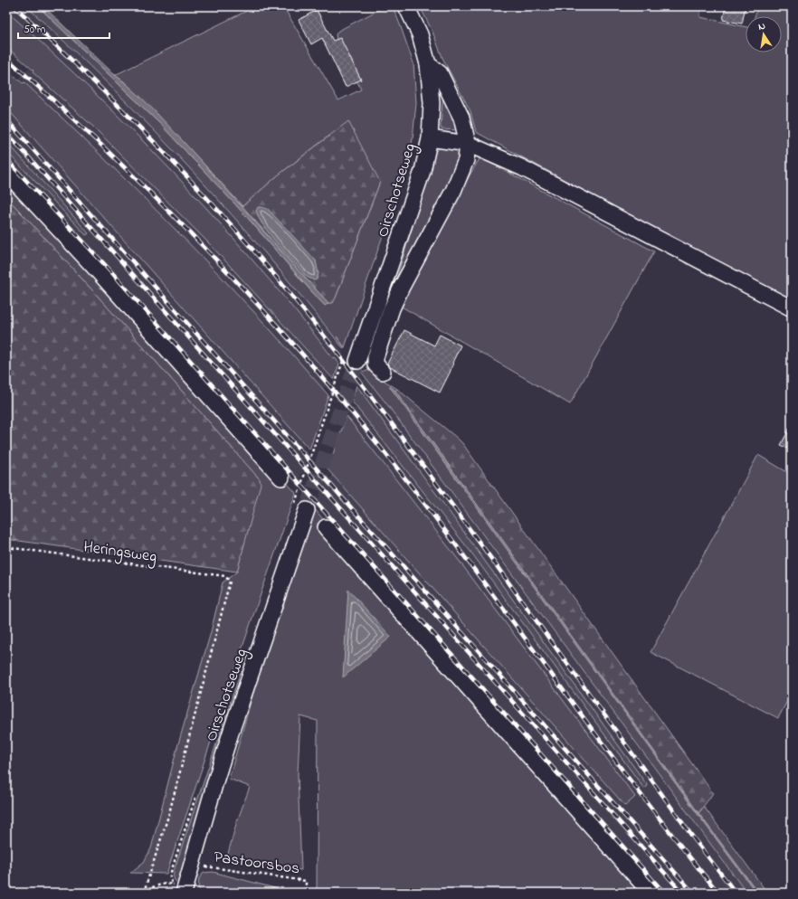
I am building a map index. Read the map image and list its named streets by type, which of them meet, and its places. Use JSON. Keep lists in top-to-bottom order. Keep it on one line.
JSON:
{"streets":{"street":["Oirschotseweg"],"path":["Heringsweg","Pastoorsbos"]},"crossings":[["Oirschotseweg","Pastoorsbos"]],"scale_bar":"50 m","north":"top"}
